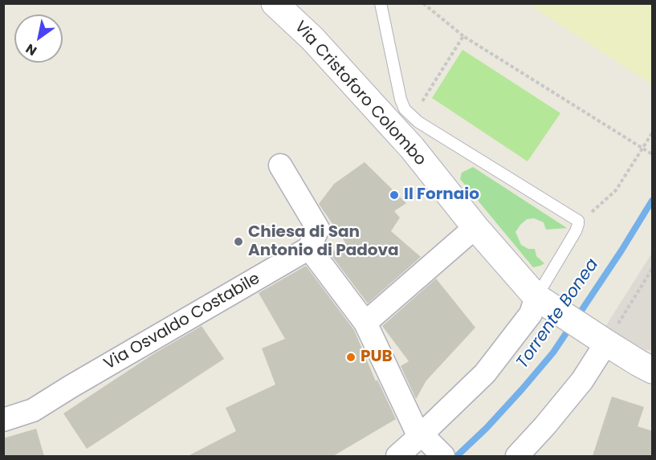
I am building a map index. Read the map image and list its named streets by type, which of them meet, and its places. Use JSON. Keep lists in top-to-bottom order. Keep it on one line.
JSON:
{"streets":{"street":["Via Cristoforo Colombo","Via Osvaldo Costabile"]},"water":["Torrente Bonea"],"places":["Il Fornaio","Chiesa di San Antonio di Padova","PUB"],"north":"bottom left"}
